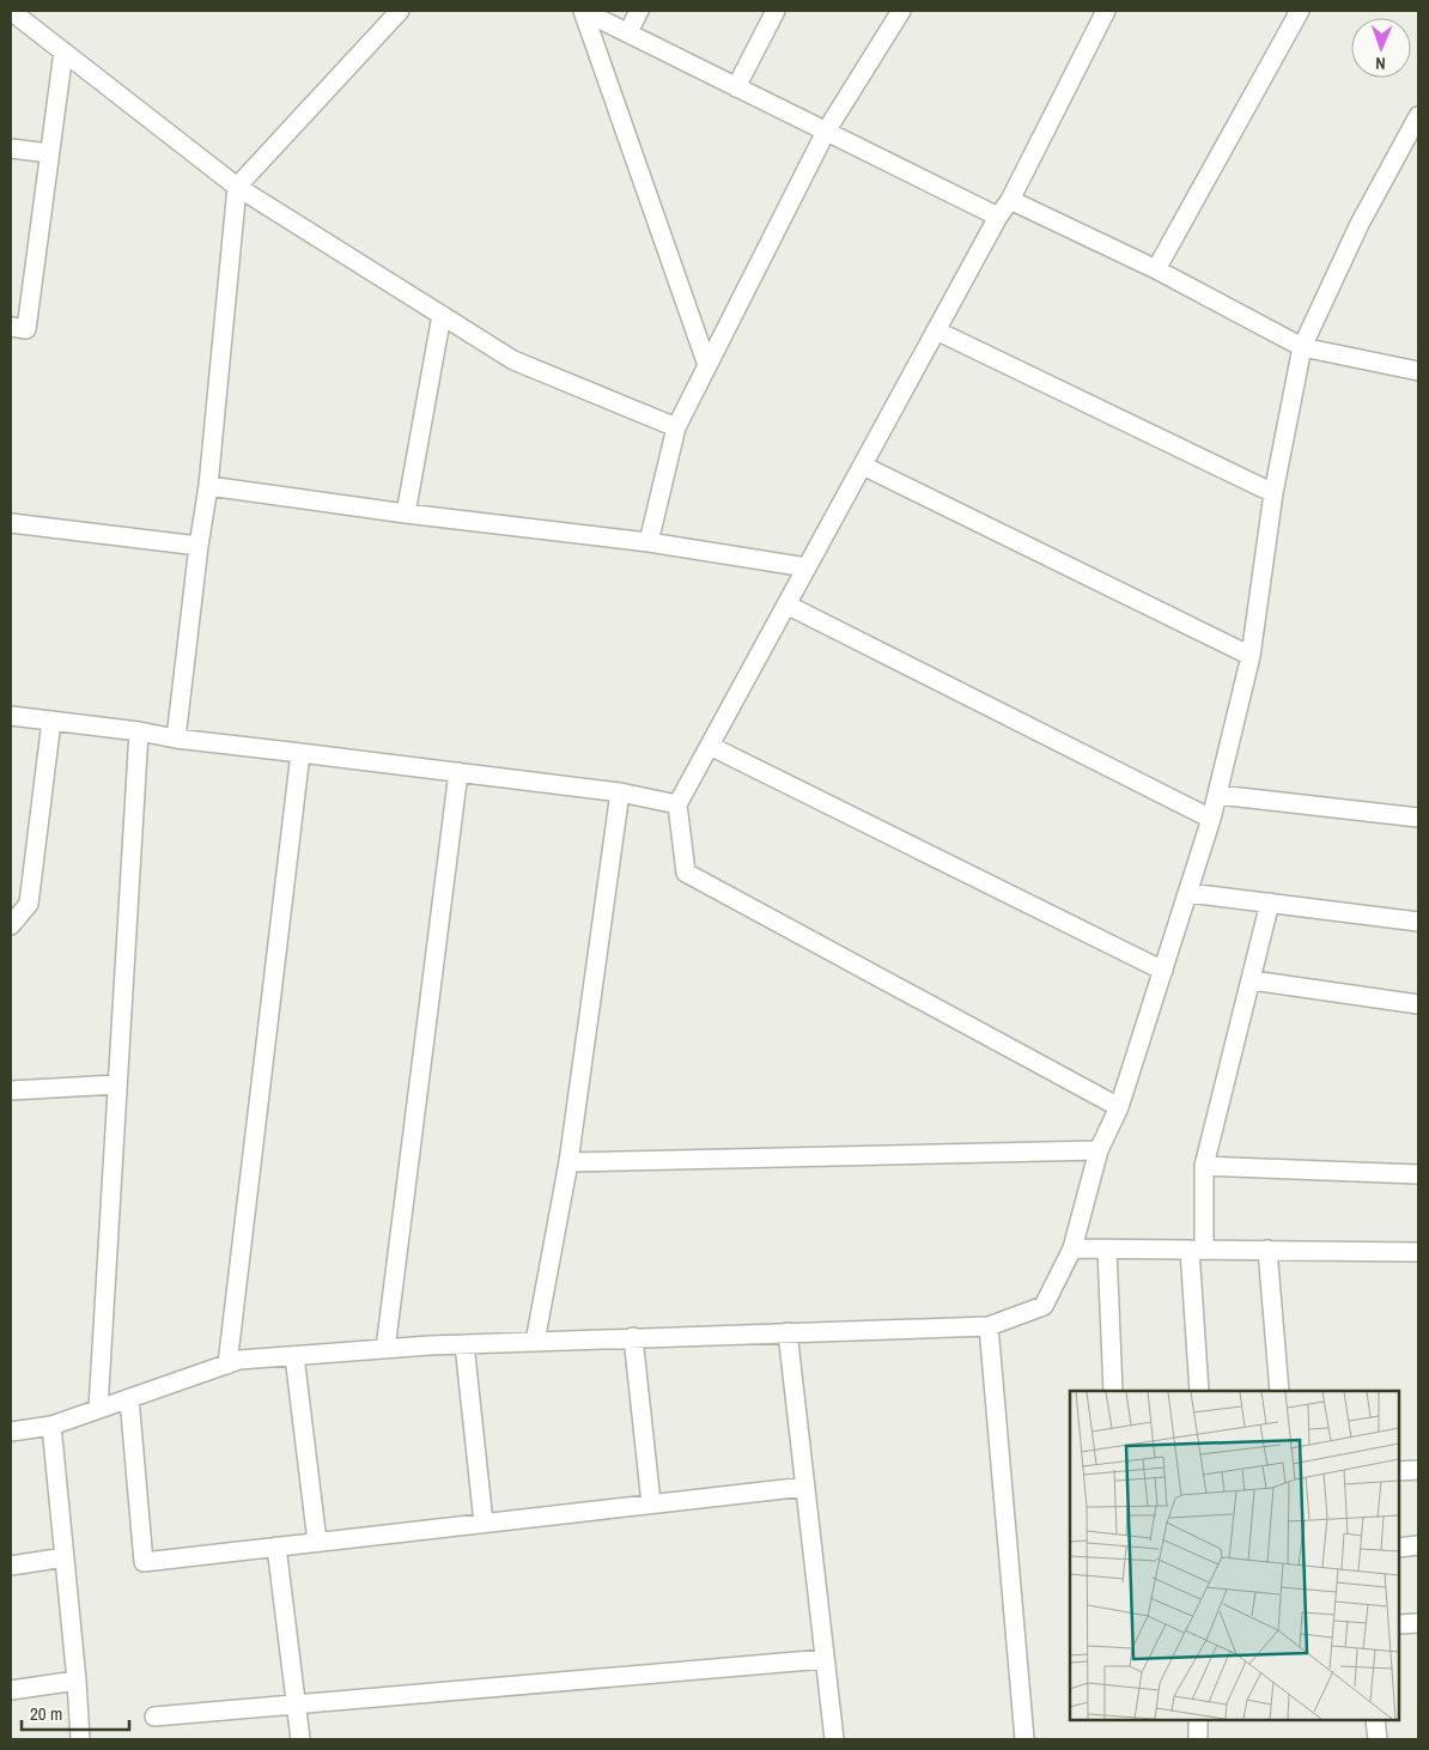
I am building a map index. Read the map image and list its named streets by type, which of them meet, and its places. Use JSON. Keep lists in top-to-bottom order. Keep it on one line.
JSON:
{"scale_bar":"20 m","north":"bottom"}
